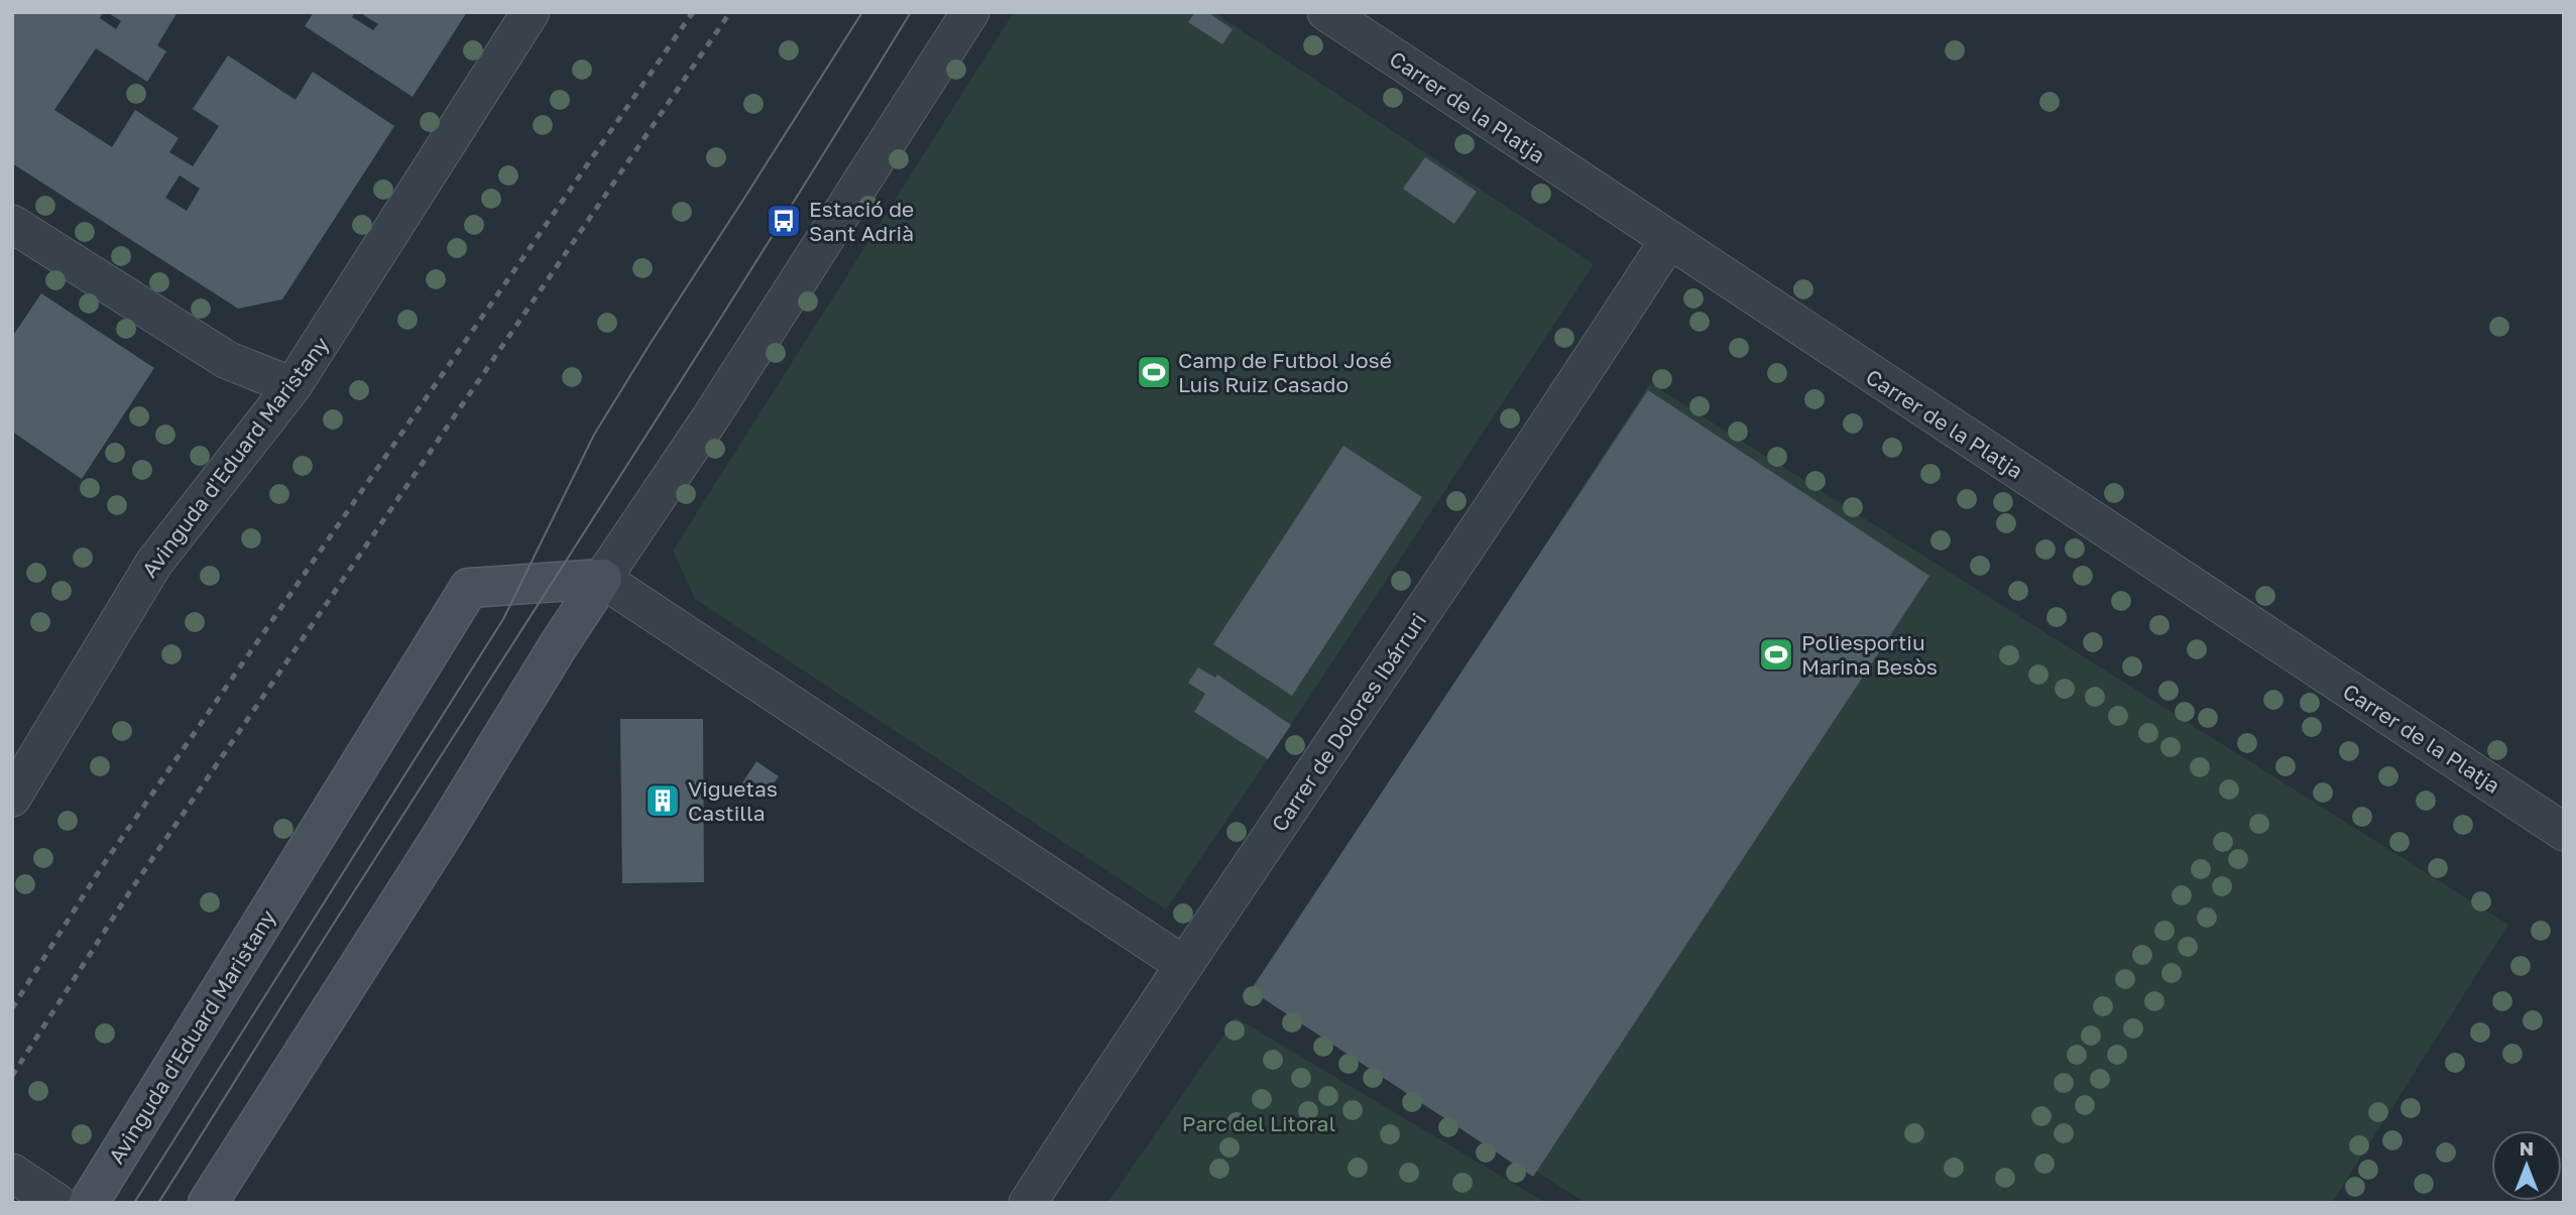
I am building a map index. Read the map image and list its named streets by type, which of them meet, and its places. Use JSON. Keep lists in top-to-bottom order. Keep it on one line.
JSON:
{"streets":{"main road":["Avinguda d'Eduard Maristany"],"street":["Carrer de la Platja","Carrer de Dolores Ibárruri"]},"crossings":[["Carrer de la Platja","Carrer de Dolores Ibárruri"]],"parks":["Parc del Litoral"],"places":{"bus stop":["Estació de Sant Adrià"],"sports":["Camp de Futbol José Luis Ruiz Casado","Poliesportiu Marina Besòs"],"building":["Viguetas Castilla"]},"north":"top"}
